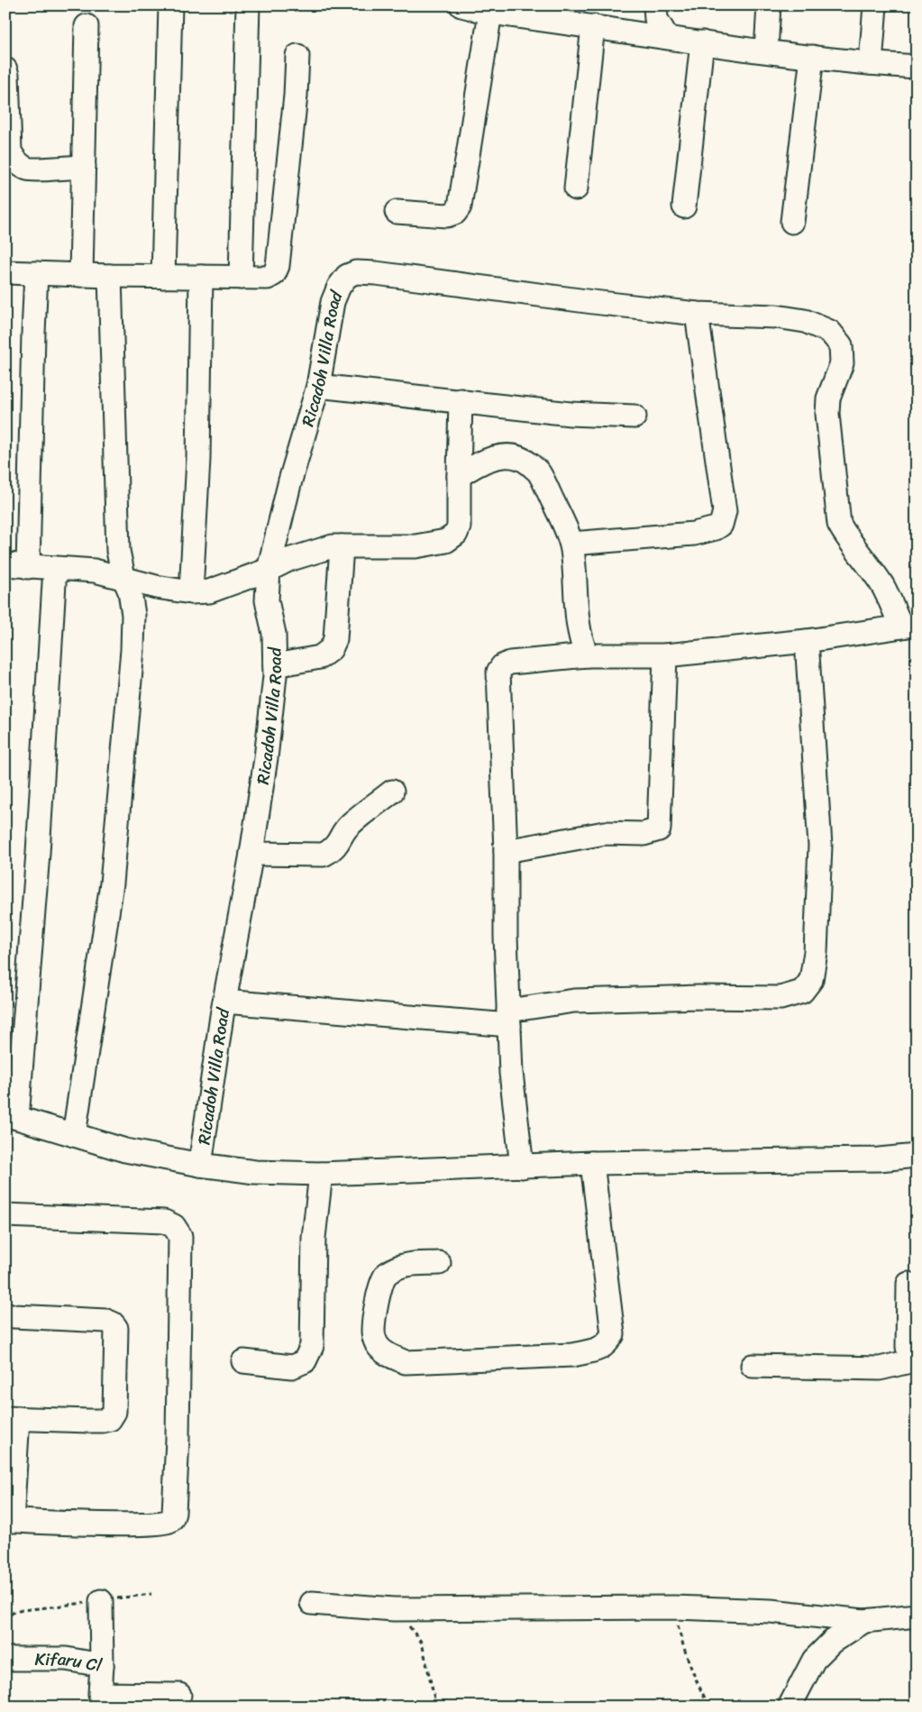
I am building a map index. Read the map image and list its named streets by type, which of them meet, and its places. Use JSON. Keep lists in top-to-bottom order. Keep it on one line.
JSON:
{"streets":{"street":["Ricadoh Villa Road","Kifaru Cl"]}}
